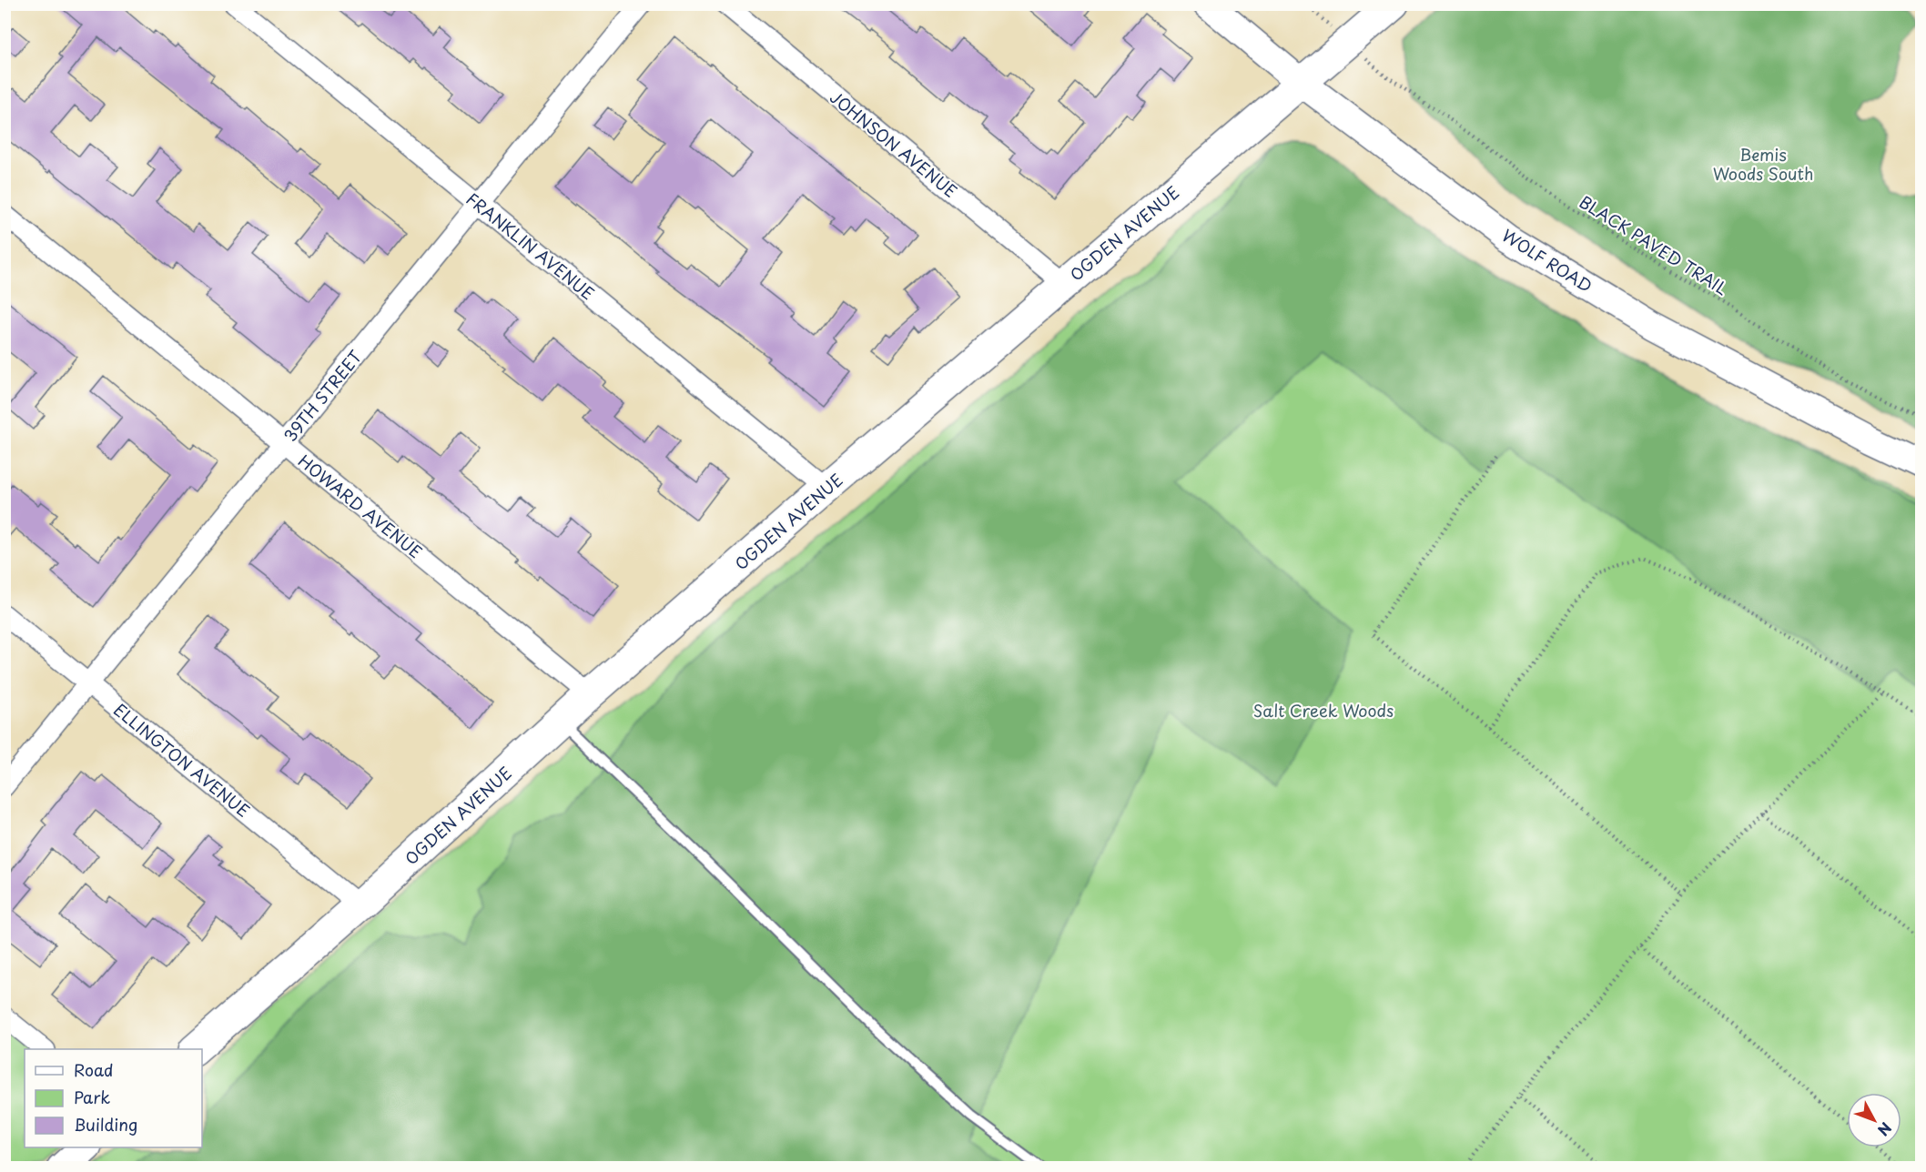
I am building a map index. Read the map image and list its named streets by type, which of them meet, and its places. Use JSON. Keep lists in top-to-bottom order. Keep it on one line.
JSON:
{"streets":{"main road":["OGDEN AVENUE","WOLF ROAD"],"street":["JOHNSON AVENUE","FRANKLIN AVENUE","39TH STREET","HOWARD AVENUE","ELLINGTON AVENUE"],"path":["BLACK PAVED TRAIL"]},"crossings":[["JOHNSON AVENUE","OGDEN AVENUE"],["OGDEN AVENUE","FRANKLIN AVENUE"],["OGDEN AVENUE","WOLF ROAD"],["OGDEN AVENUE","HOWARD AVENUE"],["OGDEN AVENUE","ELLINGTON AVENUE"],["FRANKLIN AVENUE","39TH STREET"],["39TH STREET","HOWARD AVENUE"],["39TH STREET","ELLINGTON AVENUE"]],"parks":["Bemis Woods South","Salt Creek Woods"],"legend":["Road","Park","Building"],"north":"bottom right"}
